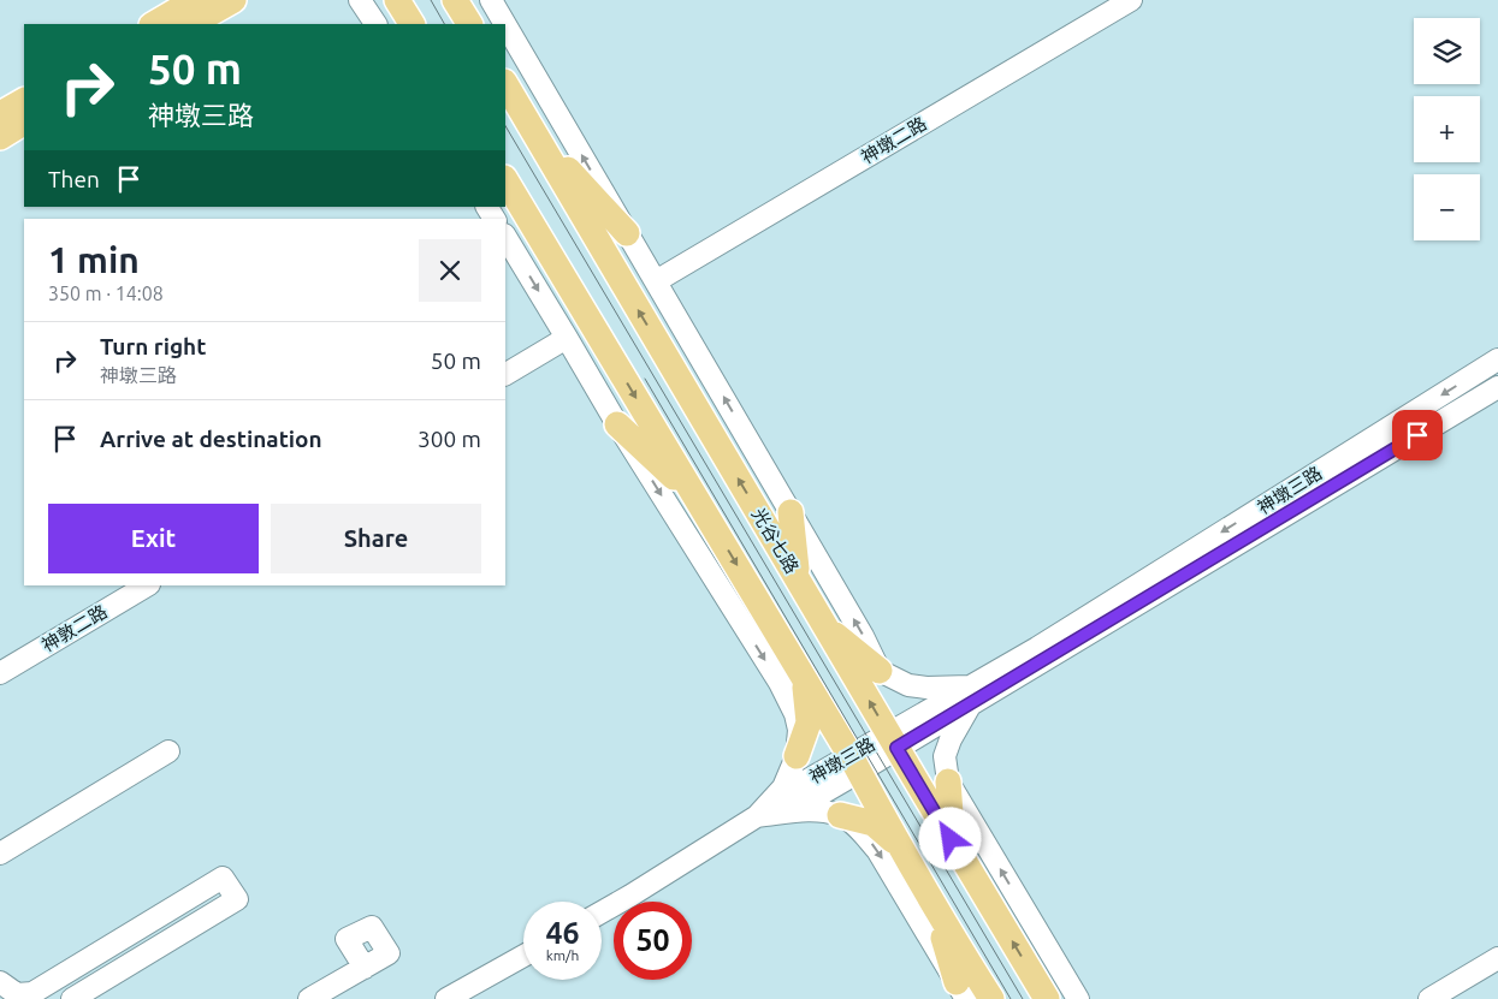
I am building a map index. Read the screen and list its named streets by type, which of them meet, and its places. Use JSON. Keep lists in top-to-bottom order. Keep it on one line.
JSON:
{"streets":{"main road":["光谷七路"],"street":["神墩二路","神墩三路","神敦二路"]},"crossings":[["神墩三路","光谷七路"]],"page":{"map_buttons":["+","−"],"turn":["50 m","神墩三路"],"then":"Then","heading":["1 min","350 m · 14:08"],"list":[{"name":"Turn right","note":"神墩三路","value":"50 m"},{"name":"Arrive at destination","value":"300 m"}],"buttons":["Exit","Share"],"speed":"46 km/h","limit":"50"}}
